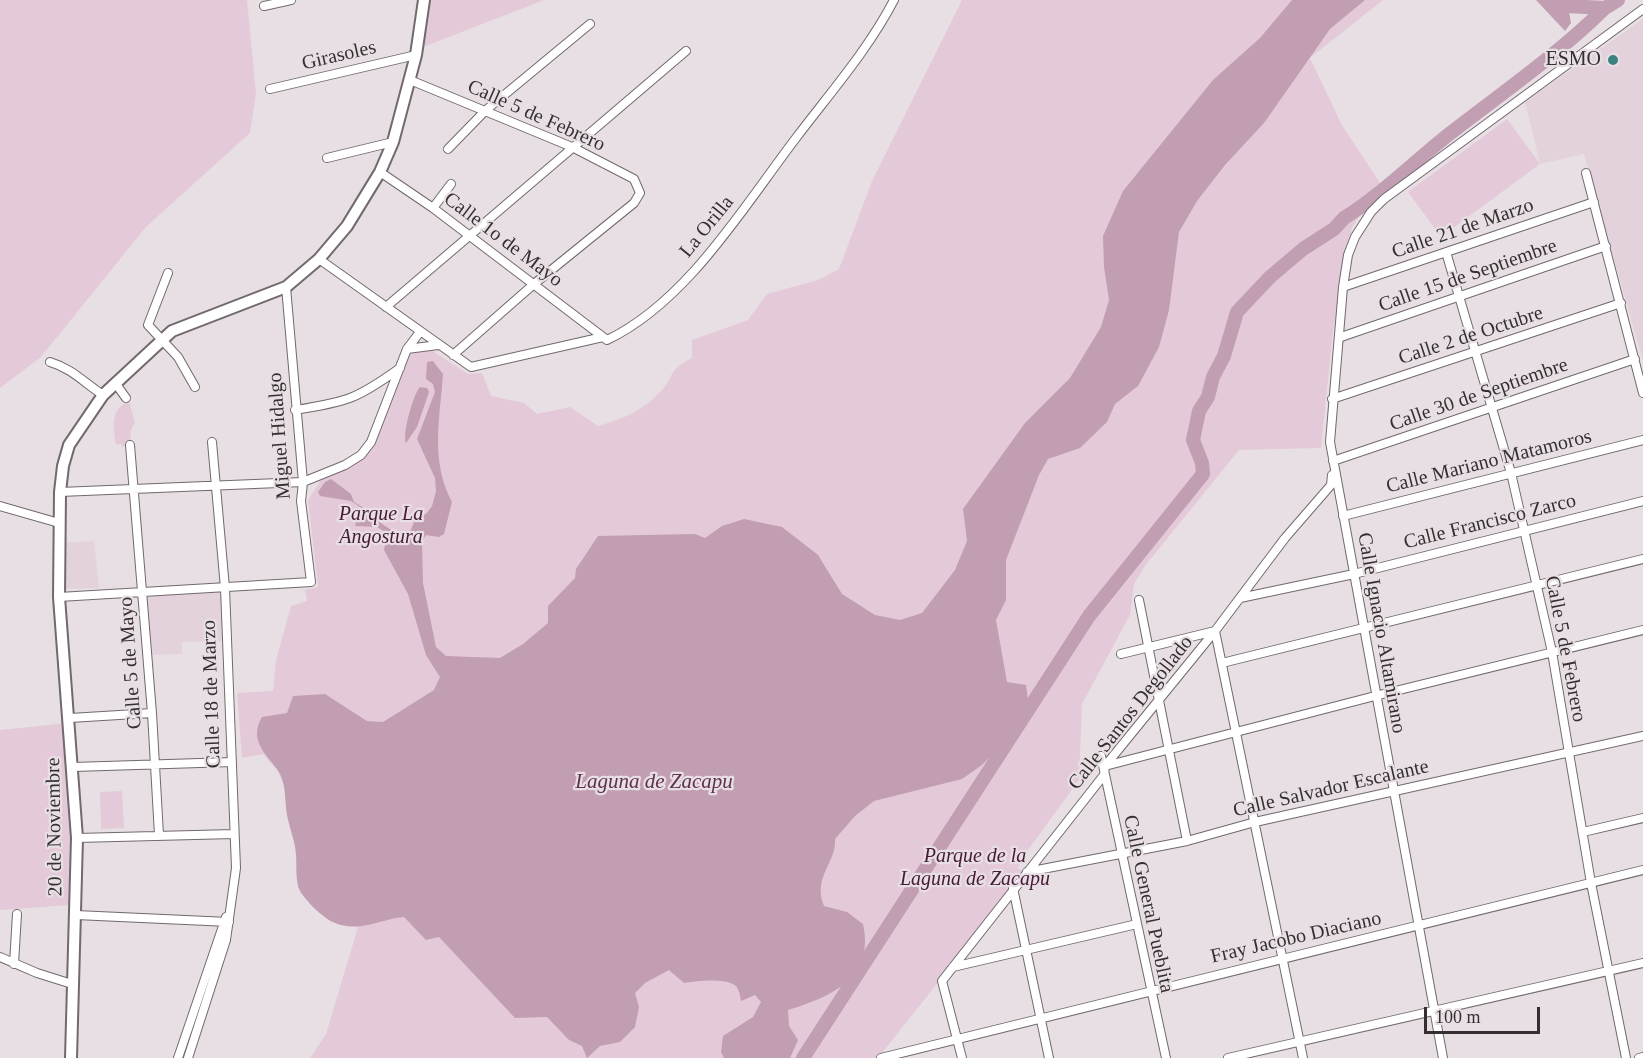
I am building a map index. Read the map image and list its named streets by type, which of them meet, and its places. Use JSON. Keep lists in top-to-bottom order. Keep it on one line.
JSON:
{"streets":{"main road":["20 de Noviembre"],"street":["Girasoles","Calle 5 de Febrero","La Orilla","Calle 21 de Marzo","Calle 1o de Mayo","Calle 15 de Septiembre","Calle 2 de Octubre","Calle 30 de Septiembre","Miguel Hidalgo","Calle Mariano Matamoros","Calle Francisco Zarco","Calle Ignacio Altamirano","Calle 5 de Mayo","Calle 18 de Marzo","Calle Santos Degollado","Calle Salvador Escalante","Calle General Pueblita","Fray Jacobo Diaciano"]},"crossings":[["Girasoles","20 de Noviembre"],["Calle 5 de Febrero","Calle 21 de Marzo"],["Calle 5 de Febrero","Calle 1o de Mayo"],["Calle 5 de Febrero","Calle 15 de Septiembre"],["Calle 5 de Febrero","Calle 2 de Octubre"],["Calle 5 de Febrero","Calle 30 de Septiembre"],["Calle 5 de Febrero","Calle Mariano Matamoros"],["Calle 5 de Febrero","Calle Francisco Zarco"],["Calle 5 de Febrero","Calle Salvador Escalante"],["Calle 5 de Febrero","20 de Noviembre"],["Calle 5 de Febrero","Fray Jacobo Diaciano"],["La Orilla","Calle 1o de Mayo"],["Calle 1o de Mayo","20 de Noviembre"],["Calle 30 de Septiembre","Calle Ignacio Altamirano"],["Miguel Hidalgo","Calle 18 de Marzo"],["Miguel Hidalgo","20 de Noviembre"],["Calle Mariano Matamoros","Calle Ignacio Altamirano"],["Calle Francisco Zarco","Calle Ignacio Altamirano"],["Calle Francisco Zarco","Calle Santos Degollado"],["Calle Ignacio Altamirano","Calle Salvador Escalante"],["Calle Ignacio Altamirano","Fray Jacobo Diaciano"],["Calle Santos Degollado","Calle Salvador Escalante"],["Calle Santos Degollado","Calle General Pueblita"],["Calle Santos Degollado","Fray Jacobo Diaciano"],["Calle Salvador Escalante","Calle General Pueblita"],["Calle General Pueblita","Fray Jacobo Diaciano"]],"water":["Laguna de Zacapu"],"parks":["Parque La Angostura","Parque de la Laguna de Zacapu"],"places":["ESMO"],"scale_bar":"100 m"}
